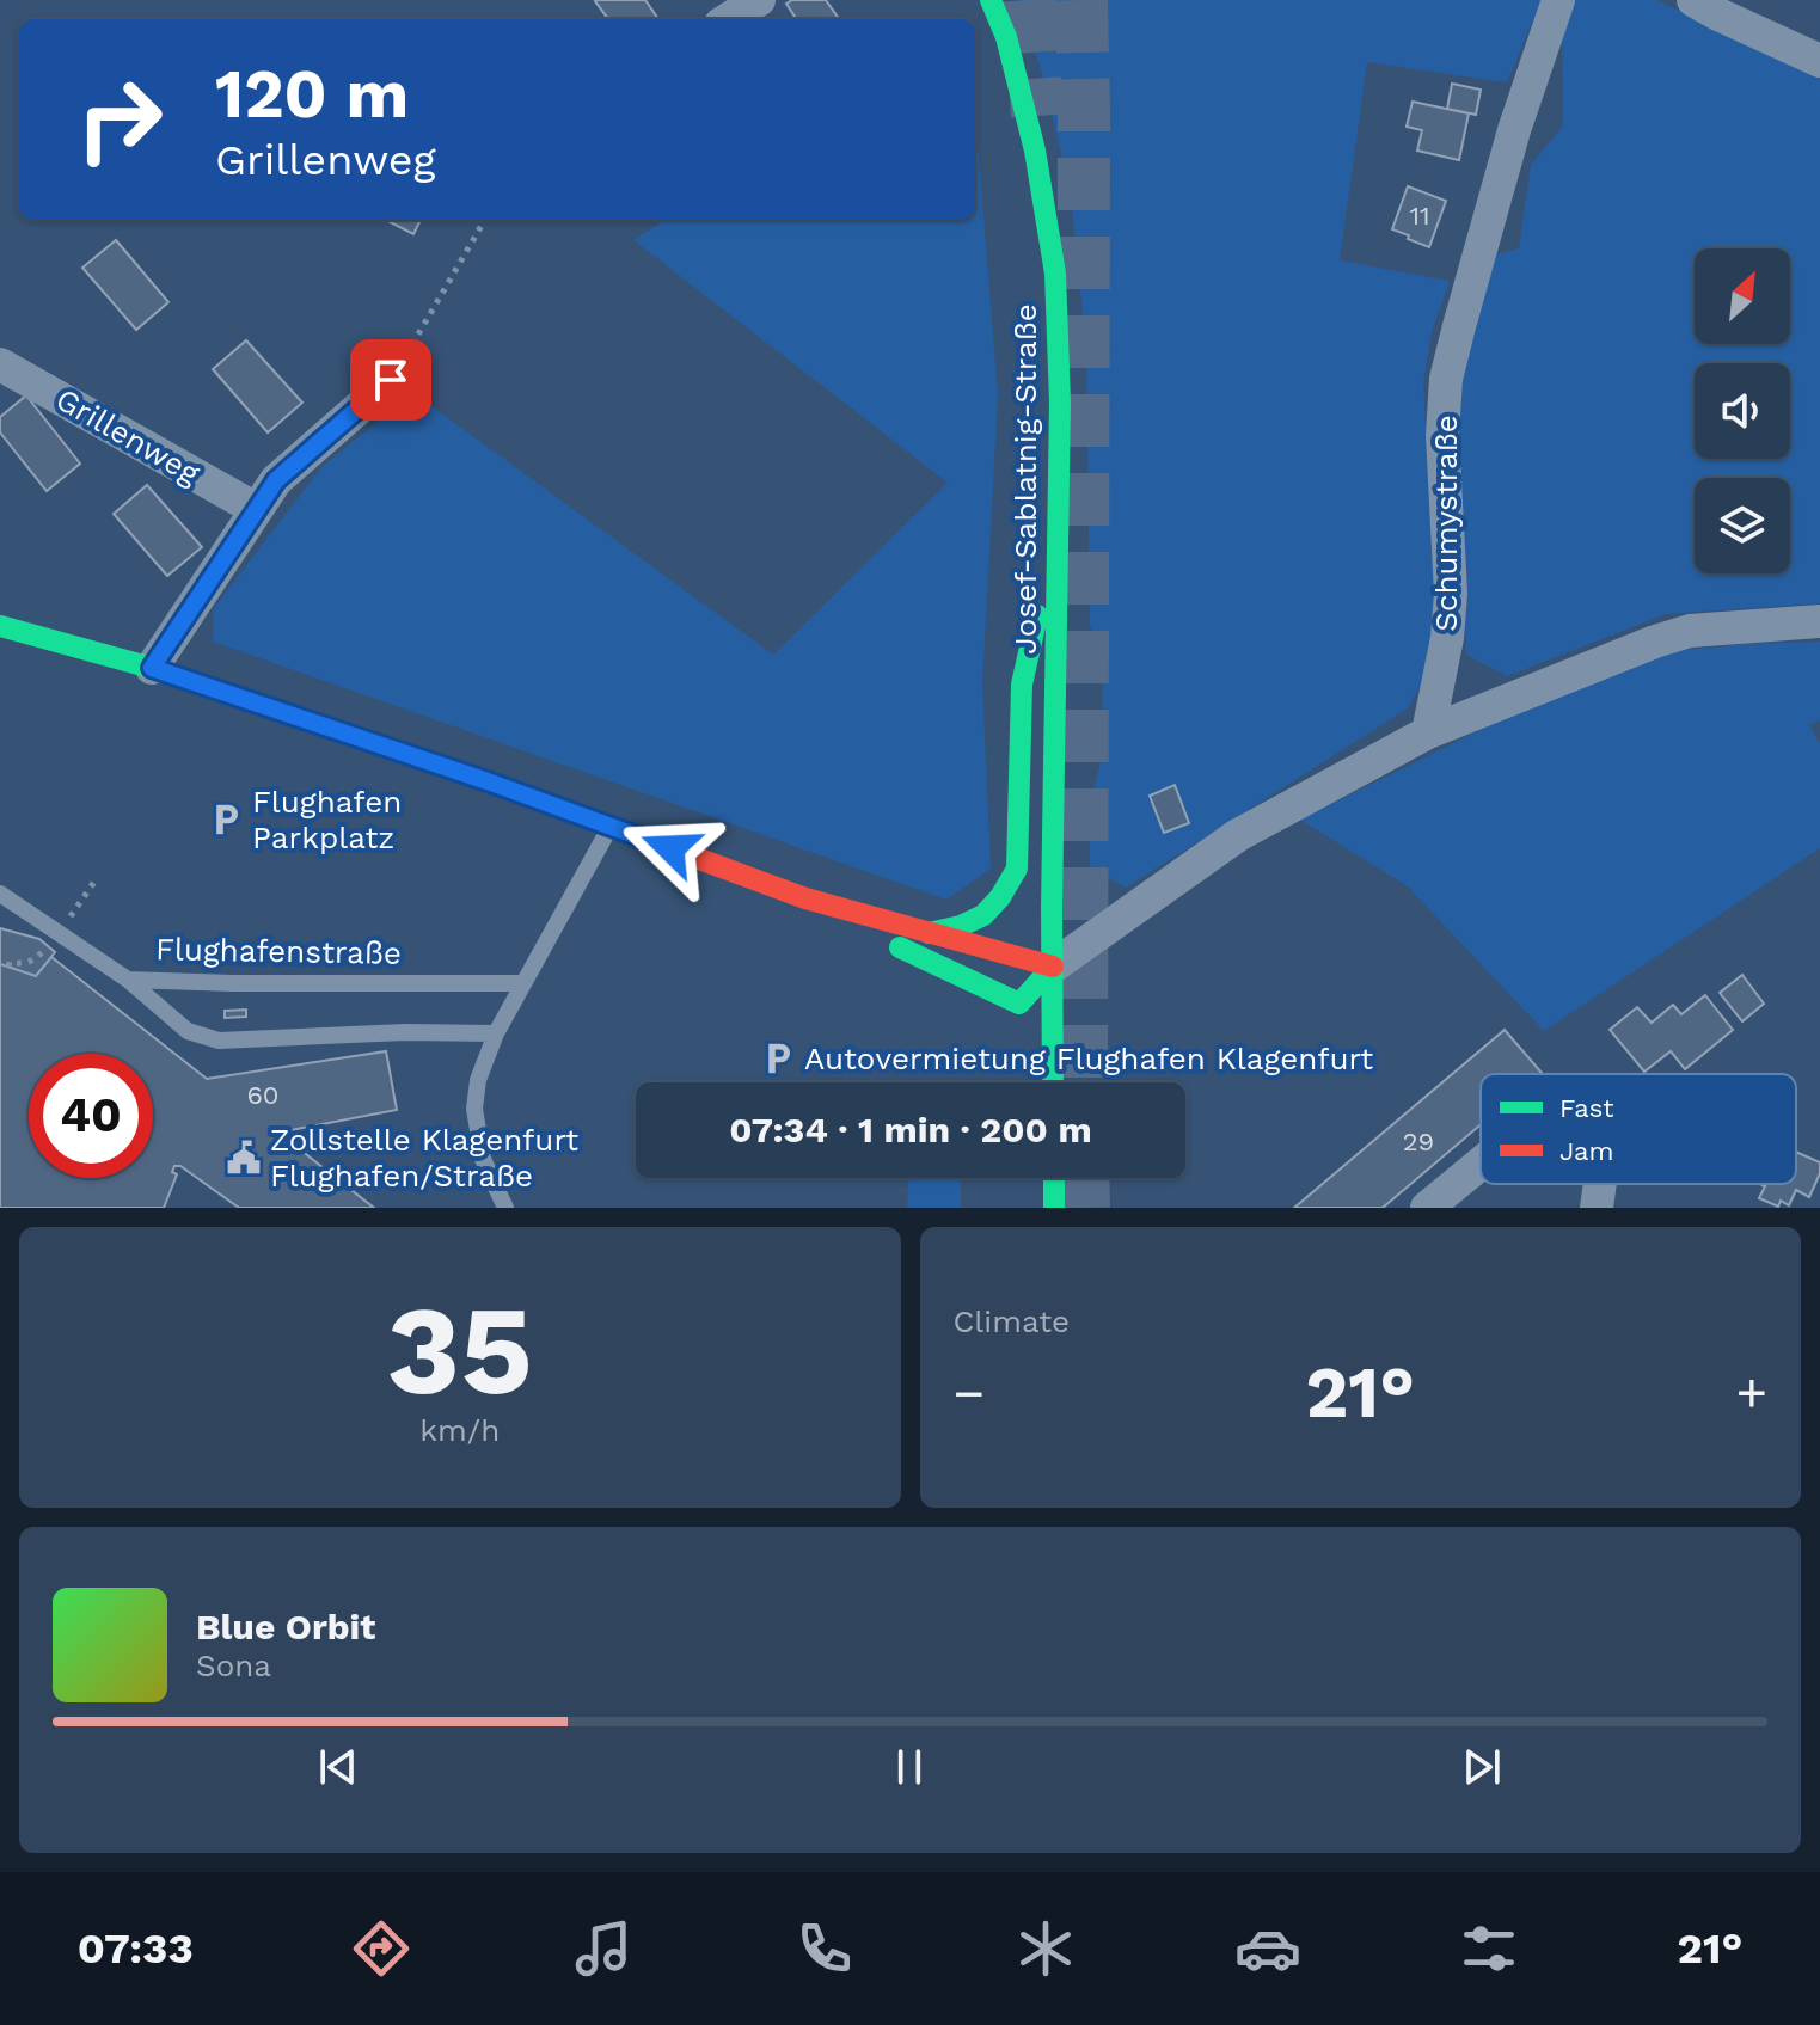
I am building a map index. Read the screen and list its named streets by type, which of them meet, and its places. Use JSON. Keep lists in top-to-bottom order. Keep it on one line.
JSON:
{"streets":{"street":["Grillenweg","Josef-Sablatnig-Straße","Schumystraße"],"lane":["Flughafenstraße"]},"places":{"parking":["Flughafen Parkplatz","Autovermietung Flughafen Klagenfurt"],"public building":["Zollstelle Klagenfurt Flughafen/Straße"]},"house_numbers":["11","60","29"],"legend":["Fast","Jam"],"north":"top right","page":{"turn":["120 m","Grillenweg"],"limit":"40","trip":"07:34 · 1 min · 200 m","tile":[["35","km/h"],"Climate"],"heat":["−","21°","+"],"song":["Blue Orbit","Sona"],"tabs":["07:33","21°"]}}
